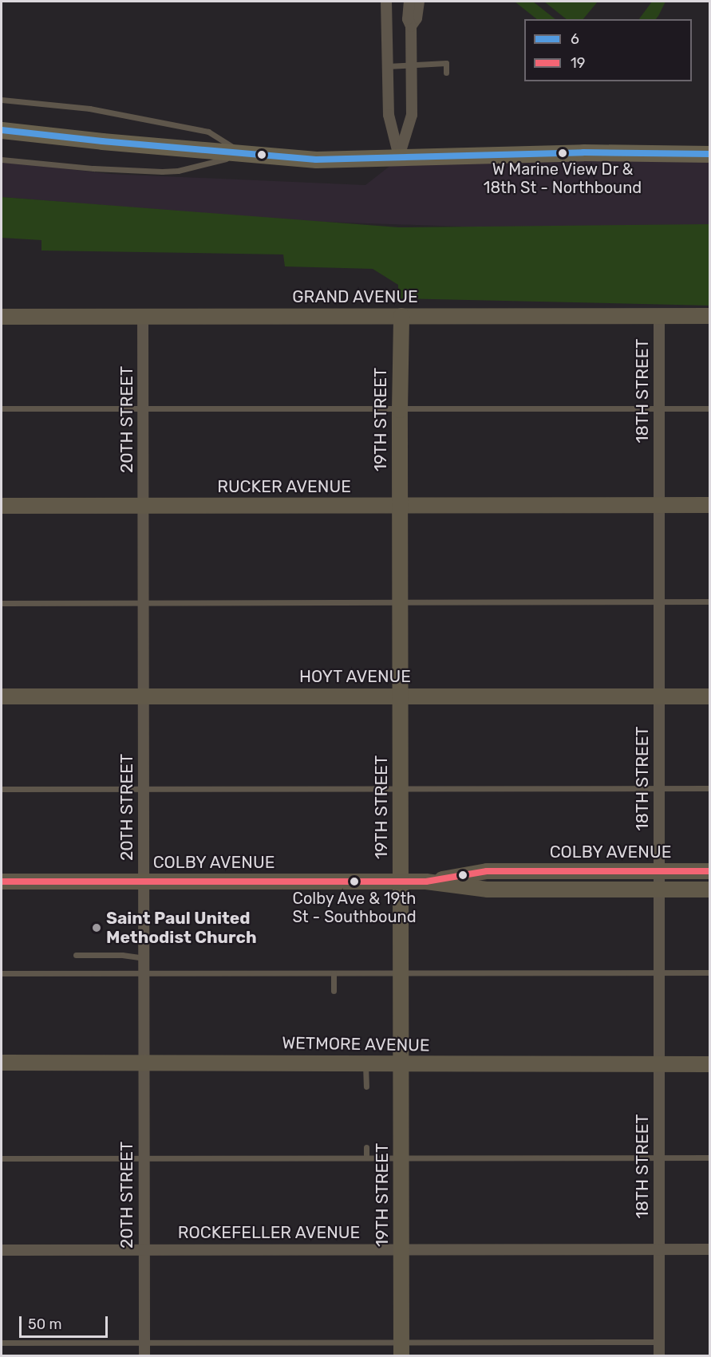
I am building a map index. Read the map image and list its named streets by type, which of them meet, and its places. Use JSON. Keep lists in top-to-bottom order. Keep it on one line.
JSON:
{"streets":{"street":["GRAND AVENUE","18TH STREET","20TH STREET","19TH STREET","RUCKER AVENUE","HOYT AVENUE","COLBY AVENUE","WETMORE AVENUE","ROCKEFELLER AVENUE"]},"crossings":[["GRAND AVENUE","18TH STREET"],["GRAND AVENUE","20TH STREET"],["GRAND AVENUE","19TH STREET"],["18TH STREET","RUCKER AVENUE"],["18TH STREET","HOYT AVENUE"],["18TH STREET","COLBY AVENUE"],["18TH STREET","WETMORE AVENUE"],["18TH STREET","ROCKEFELLER AVENUE"],["20TH STREET","RUCKER AVENUE"],["20TH STREET","HOYT AVENUE"],["20TH STREET","COLBY AVENUE"],["20TH STREET","WETMORE AVENUE"],["20TH STREET","ROCKEFELLER AVENUE"],["19TH STREET","RUCKER AVENUE"],["19TH STREET","HOYT AVENUE"],["19TH STREET","COLBY AVENUE"],["19TH STREET","WETMORE AVENUE"],["19TH STREET","ROCKEFELLER AVENUE"]],"places":["W Marine View Dr & 18th St - Northbound","Colby Ave & 19th St - Southbound","Saint Paul United Methodist Church"],"lines":["transit line 6","transit line 19"],"legend":["6","19"],"scale_bar":"50 m"}
